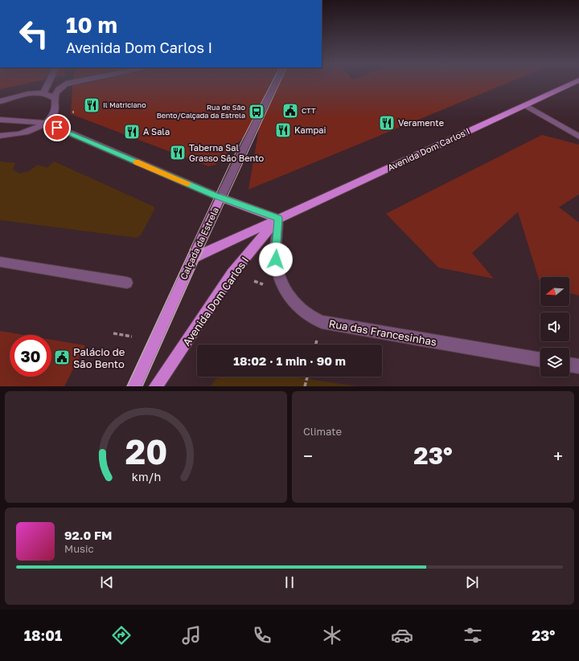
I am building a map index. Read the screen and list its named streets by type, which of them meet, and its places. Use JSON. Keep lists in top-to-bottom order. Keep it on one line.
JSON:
{"streets":{"main road":["Avenida Dom Carlos I","Calçada da Estrela"],"street":["Rua das Francesinhas"]},"crossings":[["Avenida Dom Carlos I","Calçada da Estrela"],["Avenida Dom Carlos I","Rua das Francesinhas"]],"places":{"restaurant":["Il Matriciano","Veramente","Kampai","A Sala","Taberna Sal Grasso São Bento"],"public building":["CTT","Palácio de São Bento"],"bus stop":["Rua de São Bento/Calçada da Estrela"]},"north":"left","page":{"turn":["10 m","Avenida Dom Carlos I"],"limit":"30","trip":"18:02 · 1 min · 90 m","tile":"Climate","heat":["−","23°","+"],"song":["92.0 FM","Music"],"tabs":["18:01","23°"],"gauge":["20","km/h"]}}
